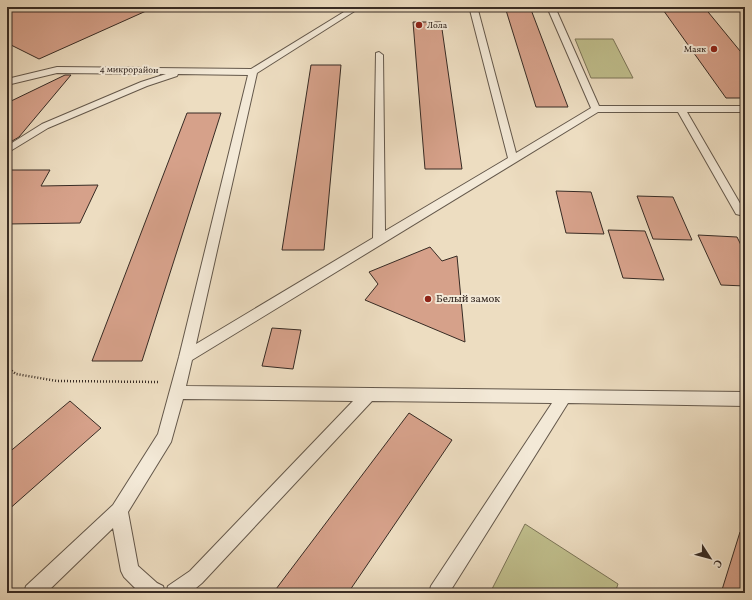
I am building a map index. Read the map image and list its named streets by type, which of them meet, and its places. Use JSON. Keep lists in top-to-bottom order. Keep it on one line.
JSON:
{"streets":{"lane":["4 микрорайон"]},"places":["Лола","Маяк","Белый замок"],"north":"bottom right"}
